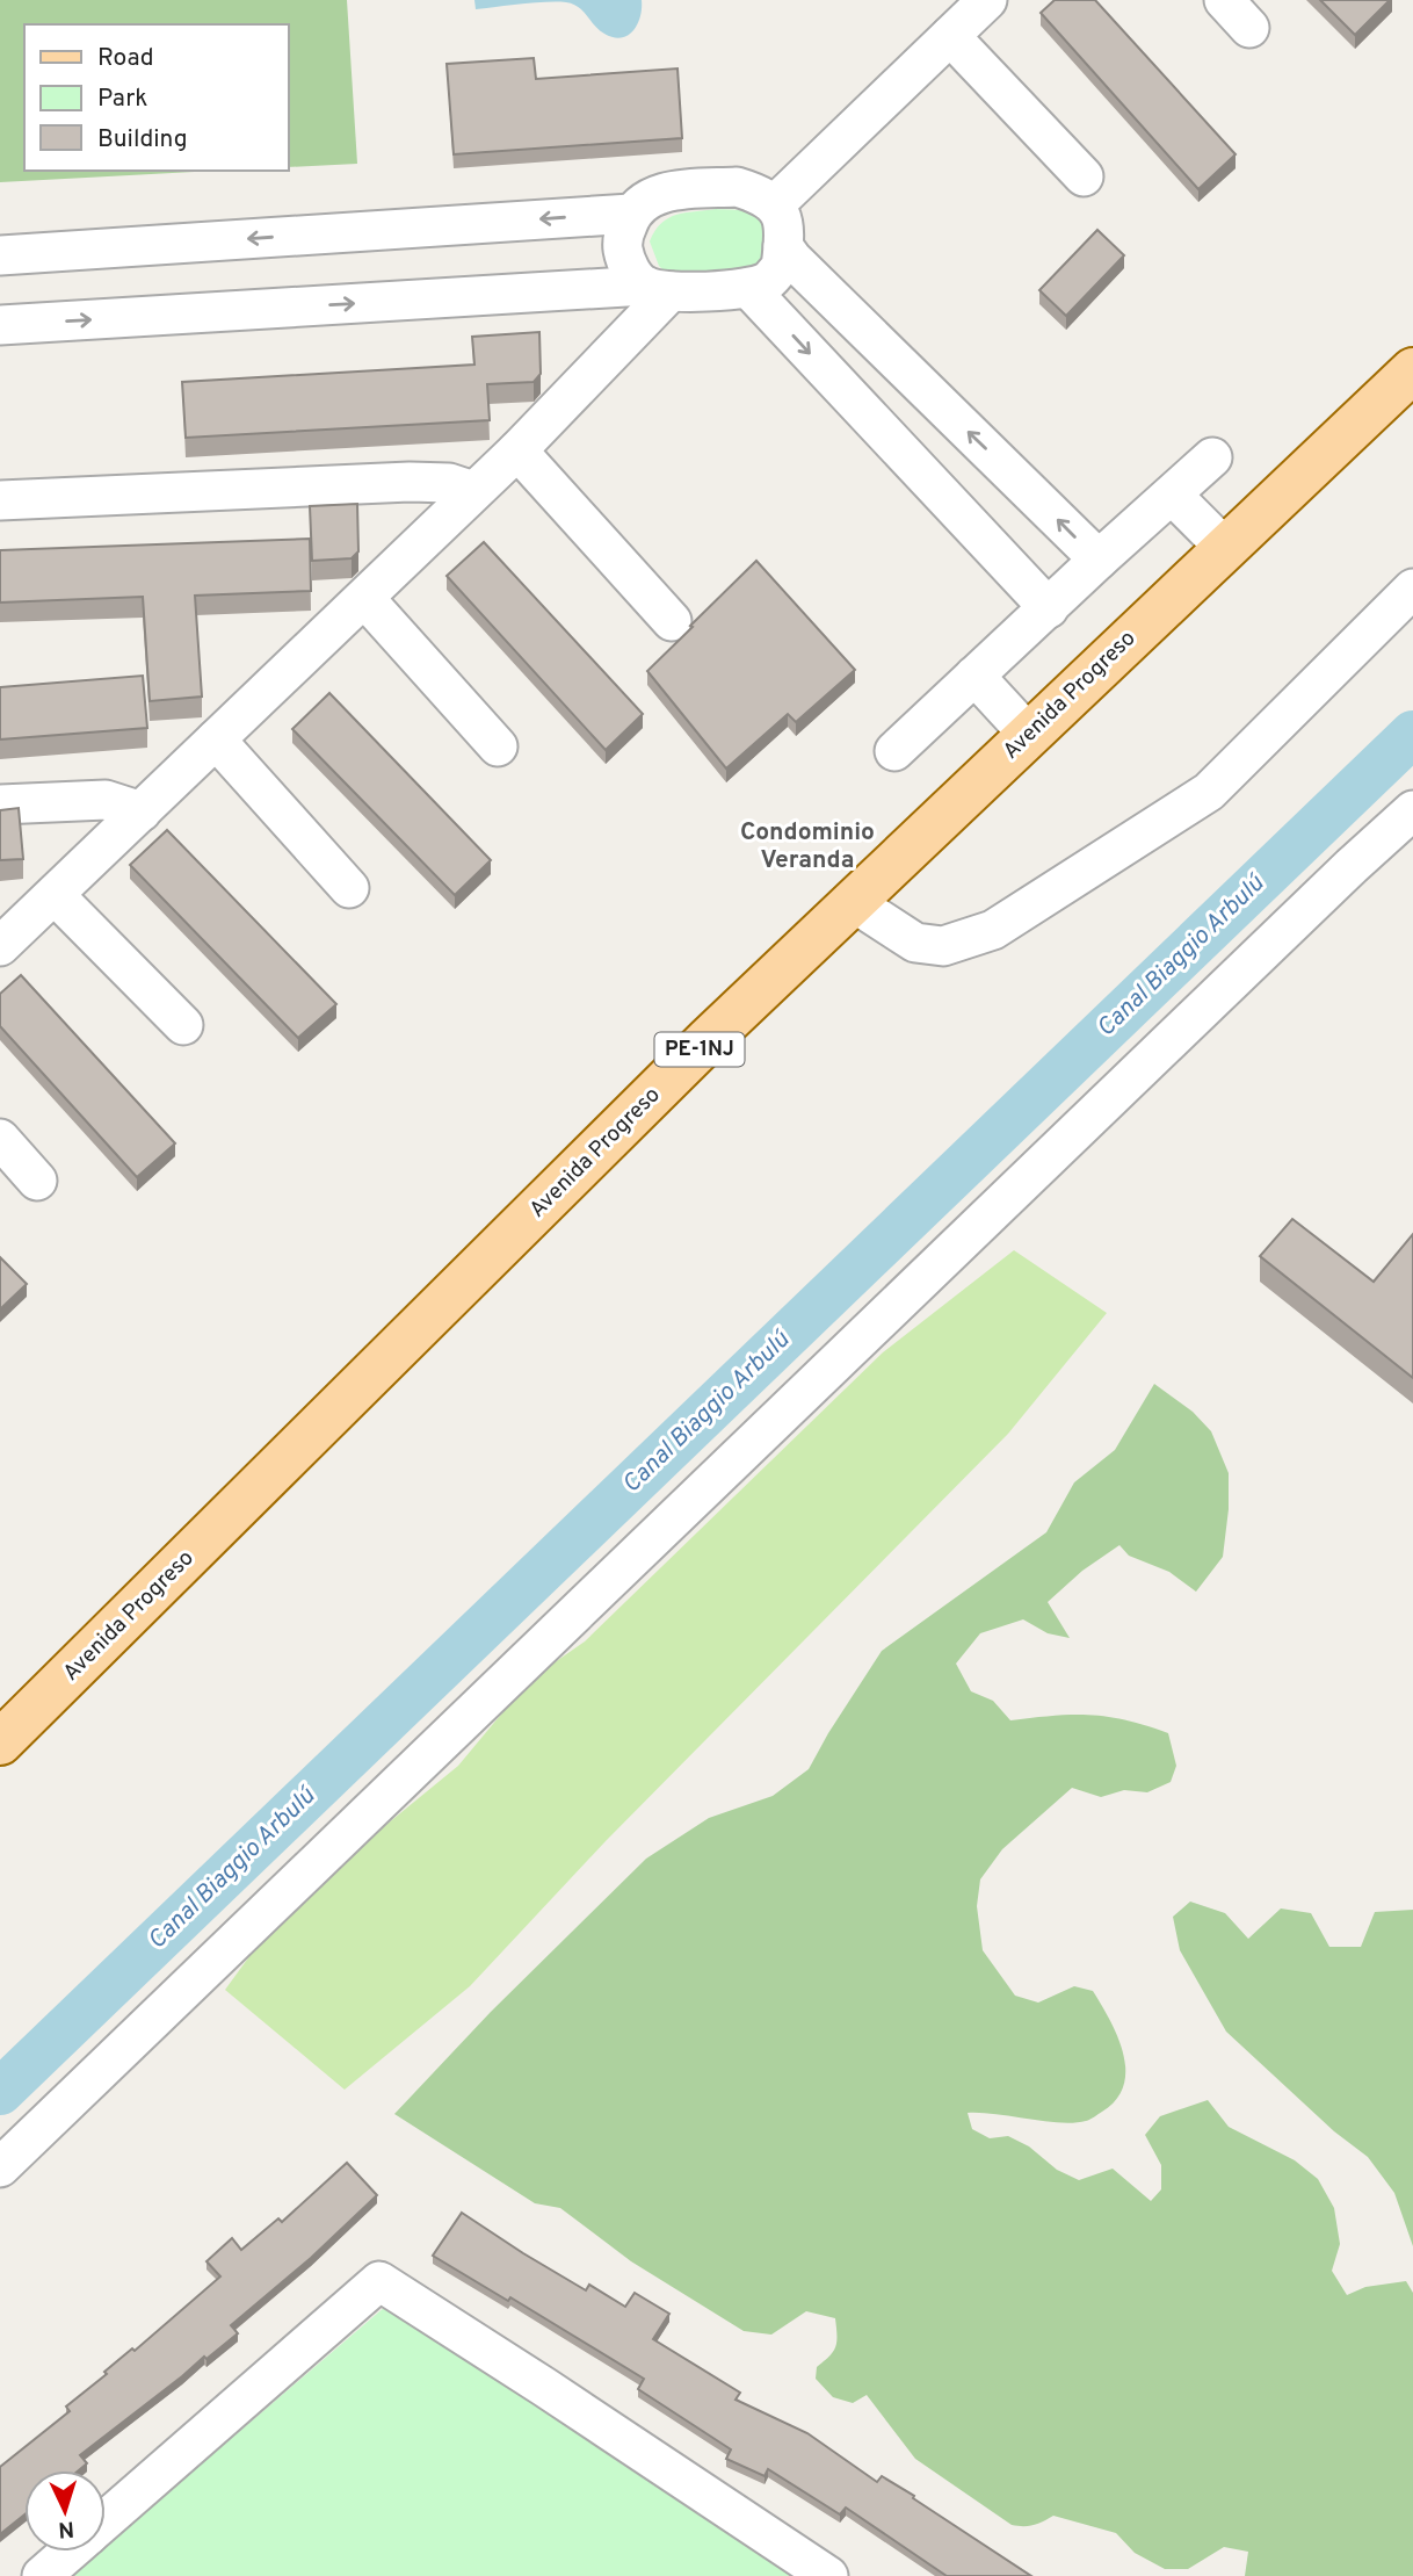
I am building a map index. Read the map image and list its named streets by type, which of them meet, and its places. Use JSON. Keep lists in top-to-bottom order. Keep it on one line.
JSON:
{"streets":{"main road":["Avenida Progreso","PE-1NJ"]},"districts":["Condominio Veranda"],"water":["Canal Biaggio Arbulú"],"legend":["Road","Park","Building"],"north":"bottom"}
